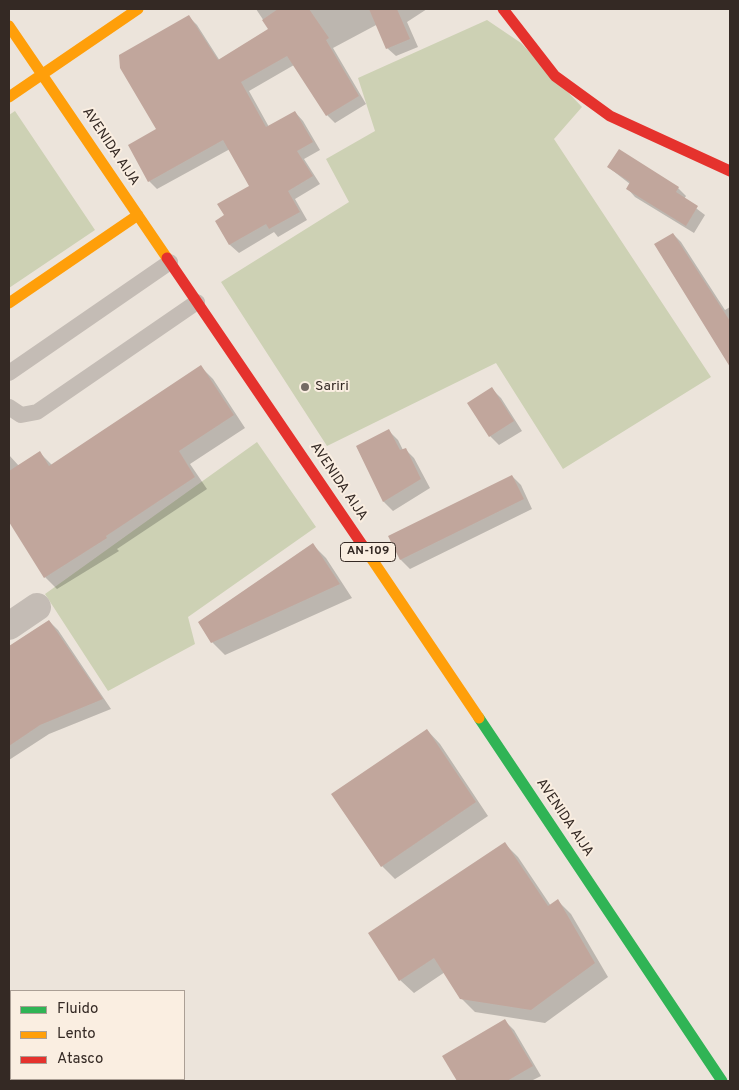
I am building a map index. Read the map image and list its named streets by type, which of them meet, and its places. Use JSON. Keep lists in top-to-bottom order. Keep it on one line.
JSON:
{"streets":{"main road":["AVENIDA AIJA","AN-109"]},"places":["Sariri"],"legend":["Fluido","Lento","Atasco"]}
